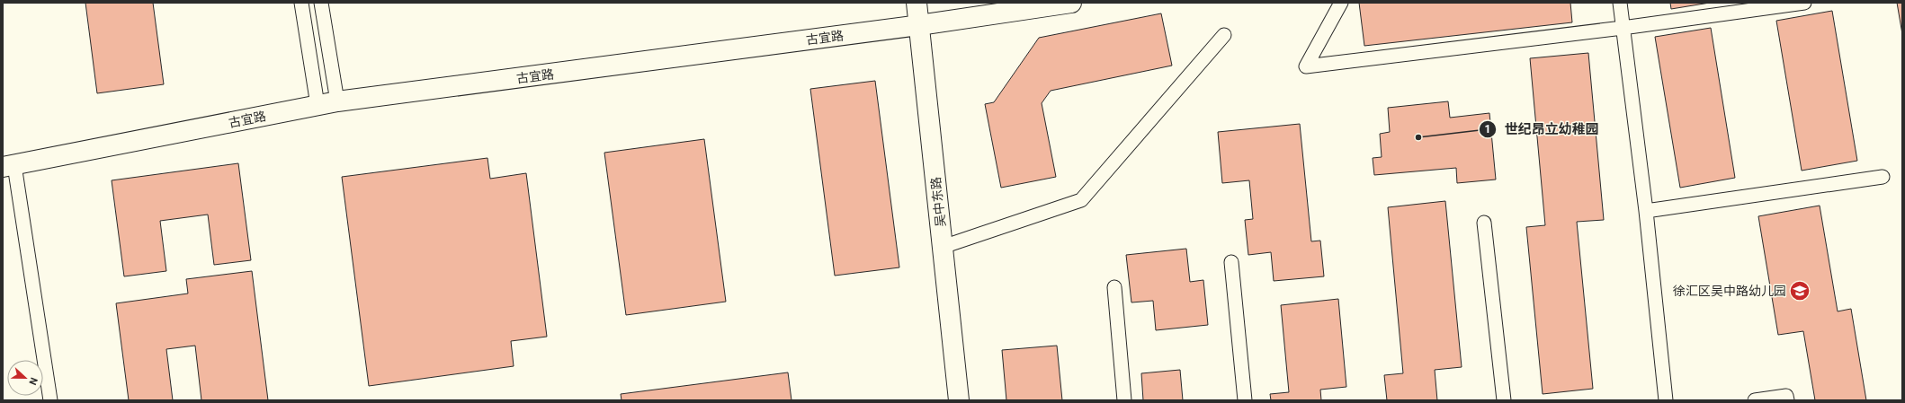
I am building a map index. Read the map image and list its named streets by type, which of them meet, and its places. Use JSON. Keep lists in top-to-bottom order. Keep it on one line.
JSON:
{"streets":{"street":["古宜路","吴中东路"]},"crossings":[["古宜路","吴中东路"]],"places":{"other":["世纪昂立幼稚园"],"school or university":["徐汇区吴中路幼儿园"]},"north":"right"}
